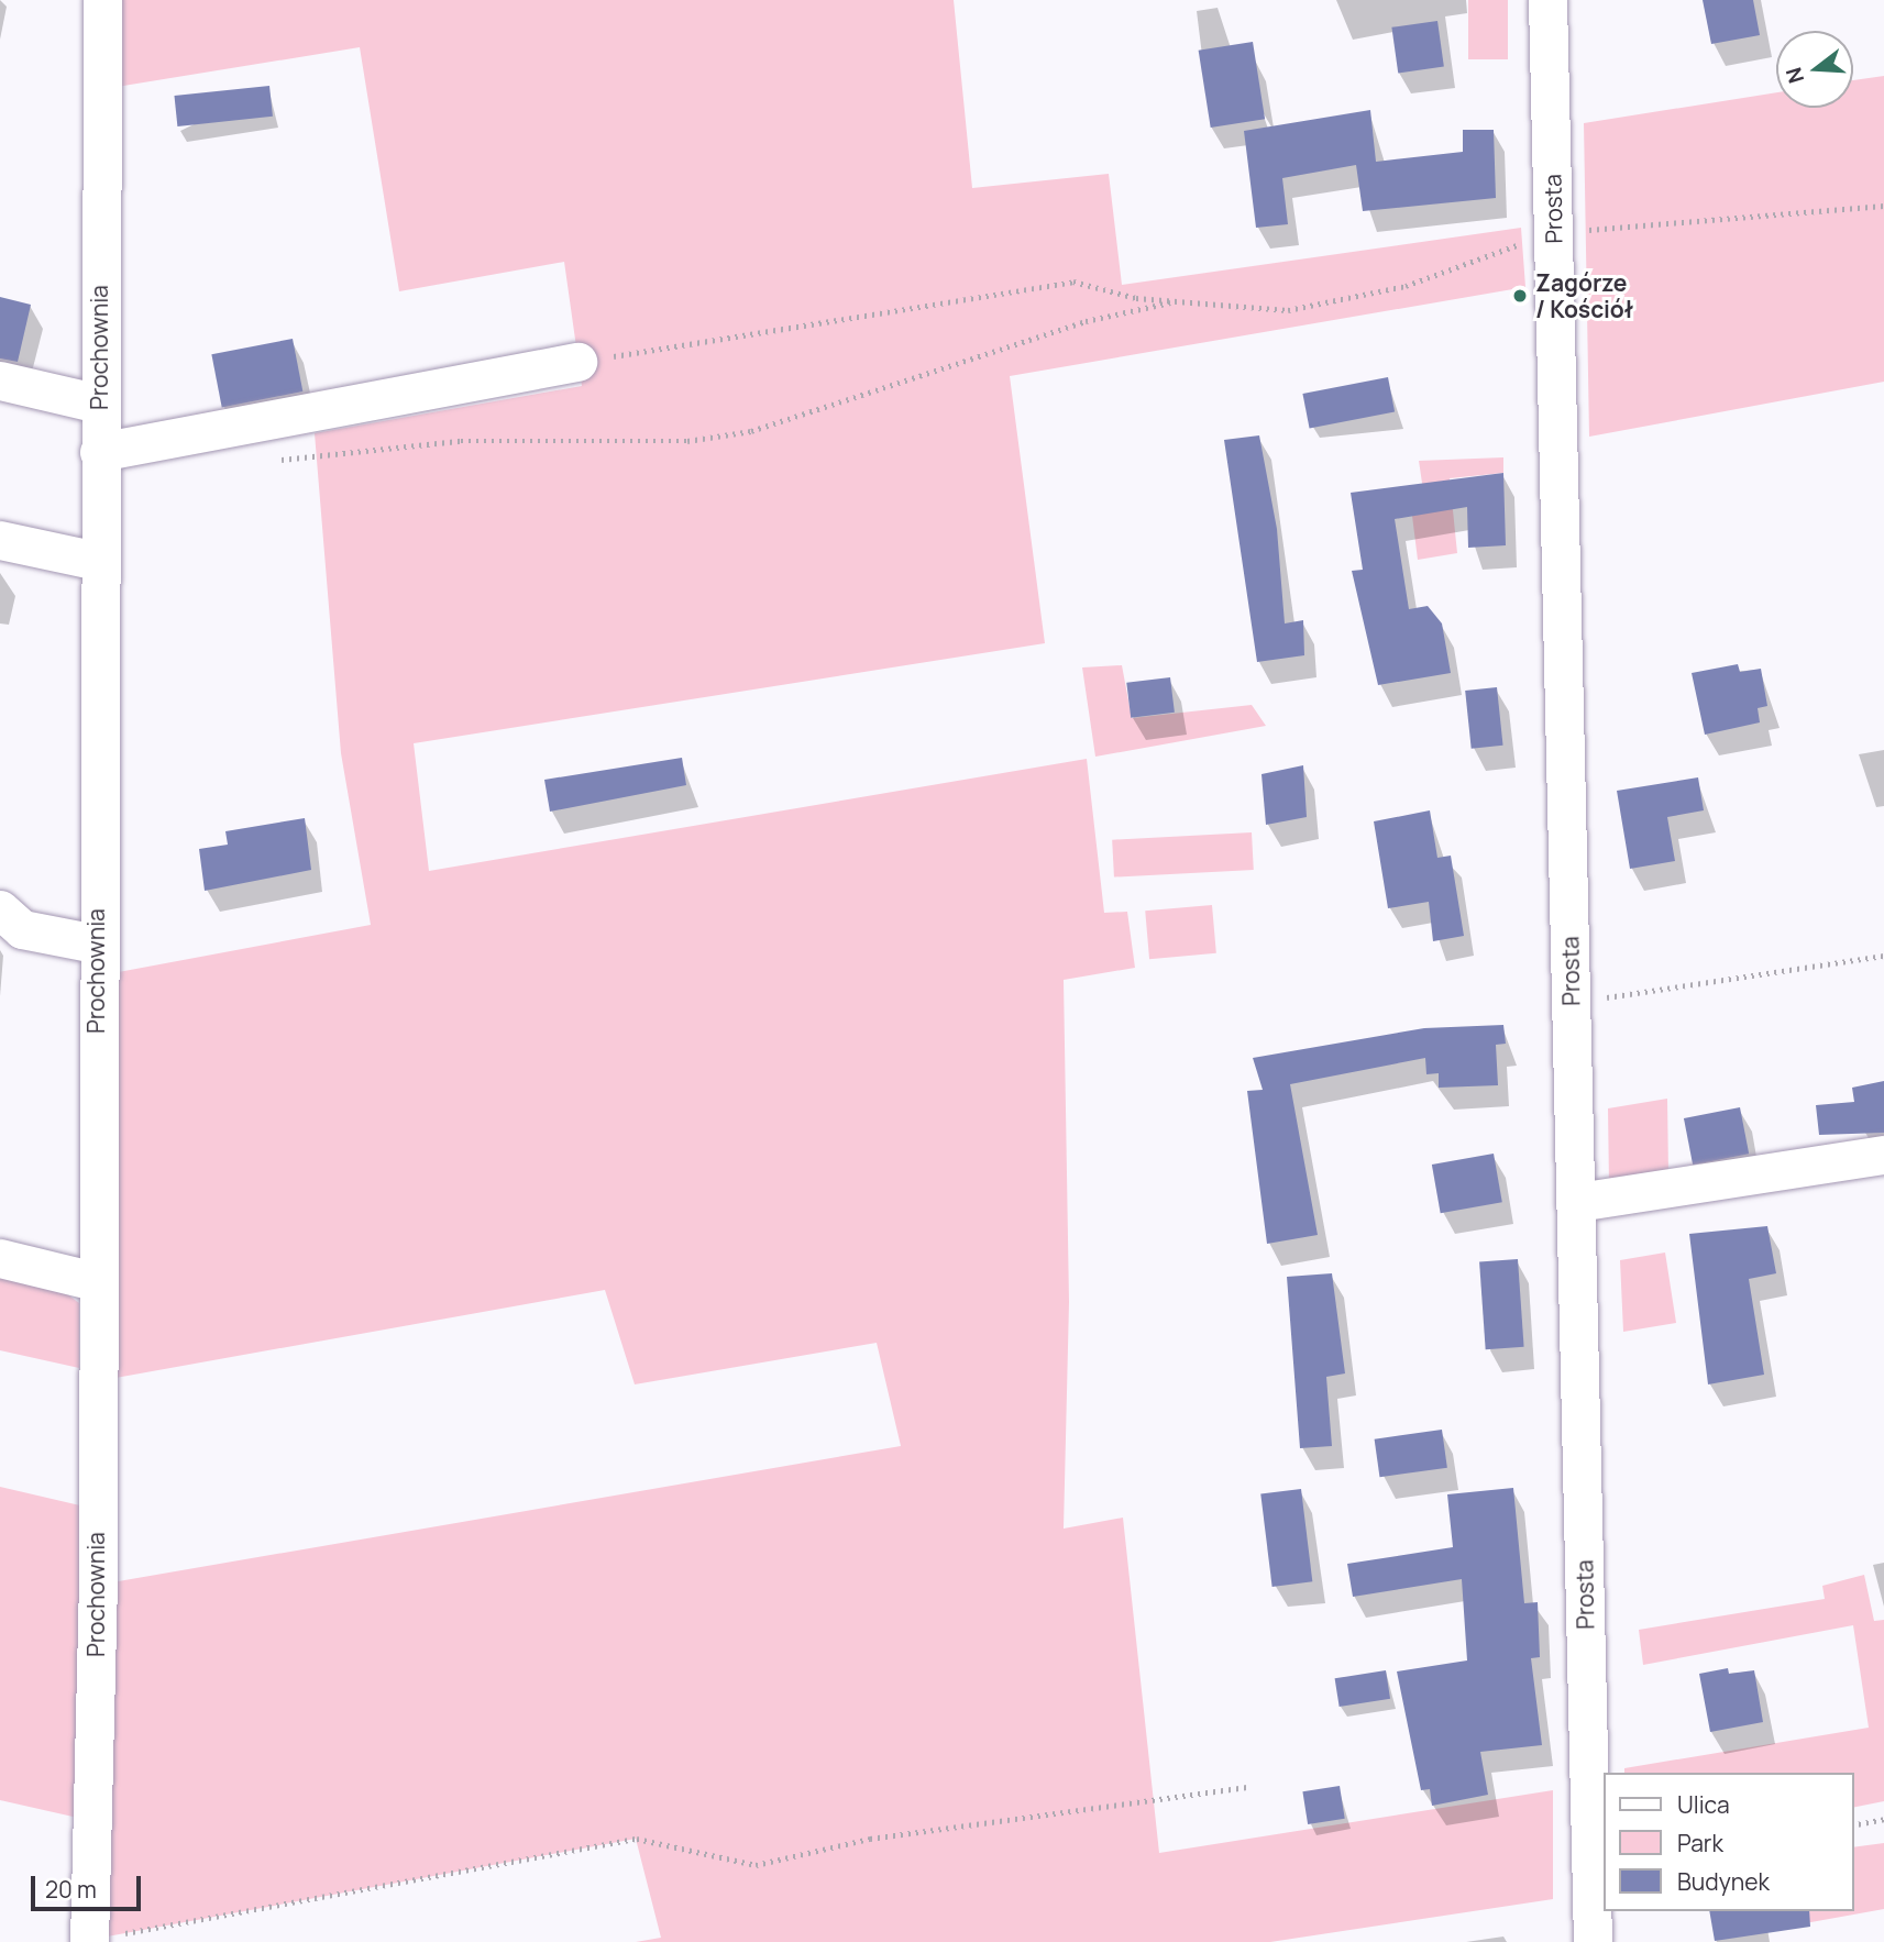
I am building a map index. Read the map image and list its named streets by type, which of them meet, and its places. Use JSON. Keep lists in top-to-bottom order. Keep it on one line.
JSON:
{"streets":{"street":["Prosta","Prochownia"]},"places":["Zagórze / Kościół"],"legend":["Ulica","Park","Budynek"],"scale_bar":"20 m","north":"left"}
